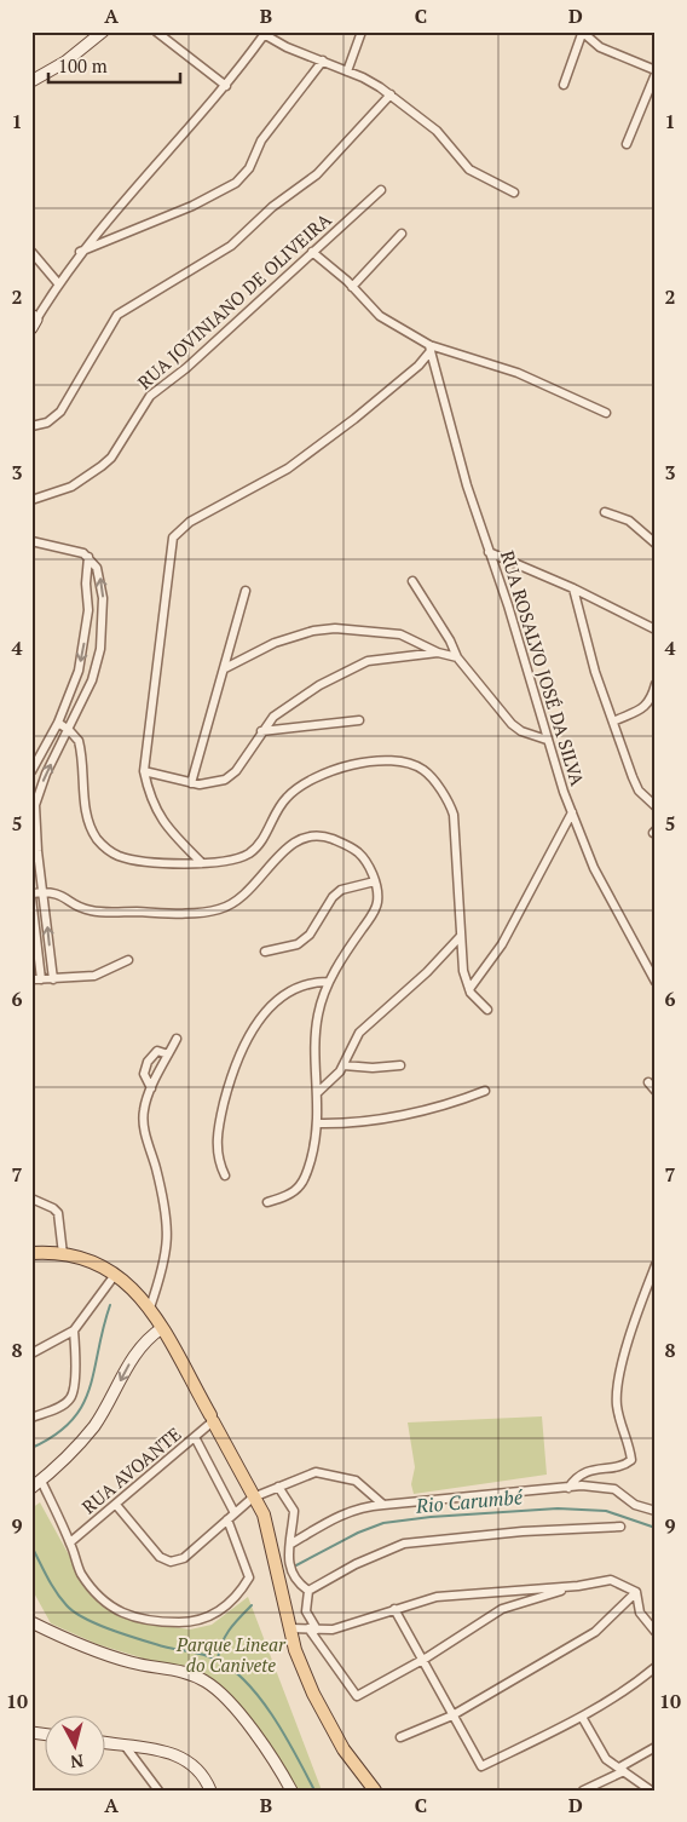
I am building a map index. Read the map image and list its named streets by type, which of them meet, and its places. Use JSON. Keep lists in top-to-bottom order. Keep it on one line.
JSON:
{"streets":{"street":["RUA JOVINIANO DE OLIVEIRA","RUA ROSALVO JOSÉ DA SILVA","RUA AVOANTE"]},"water":["Rio Carumbé"],"parks":["Parque Linear do Canivete"],"scale_bar":"100 m","north":"bottom","grid":{"columns":["A","B","C","D"],"rows":["1","2","3","4","5","6","7","8","9","10"]}}
